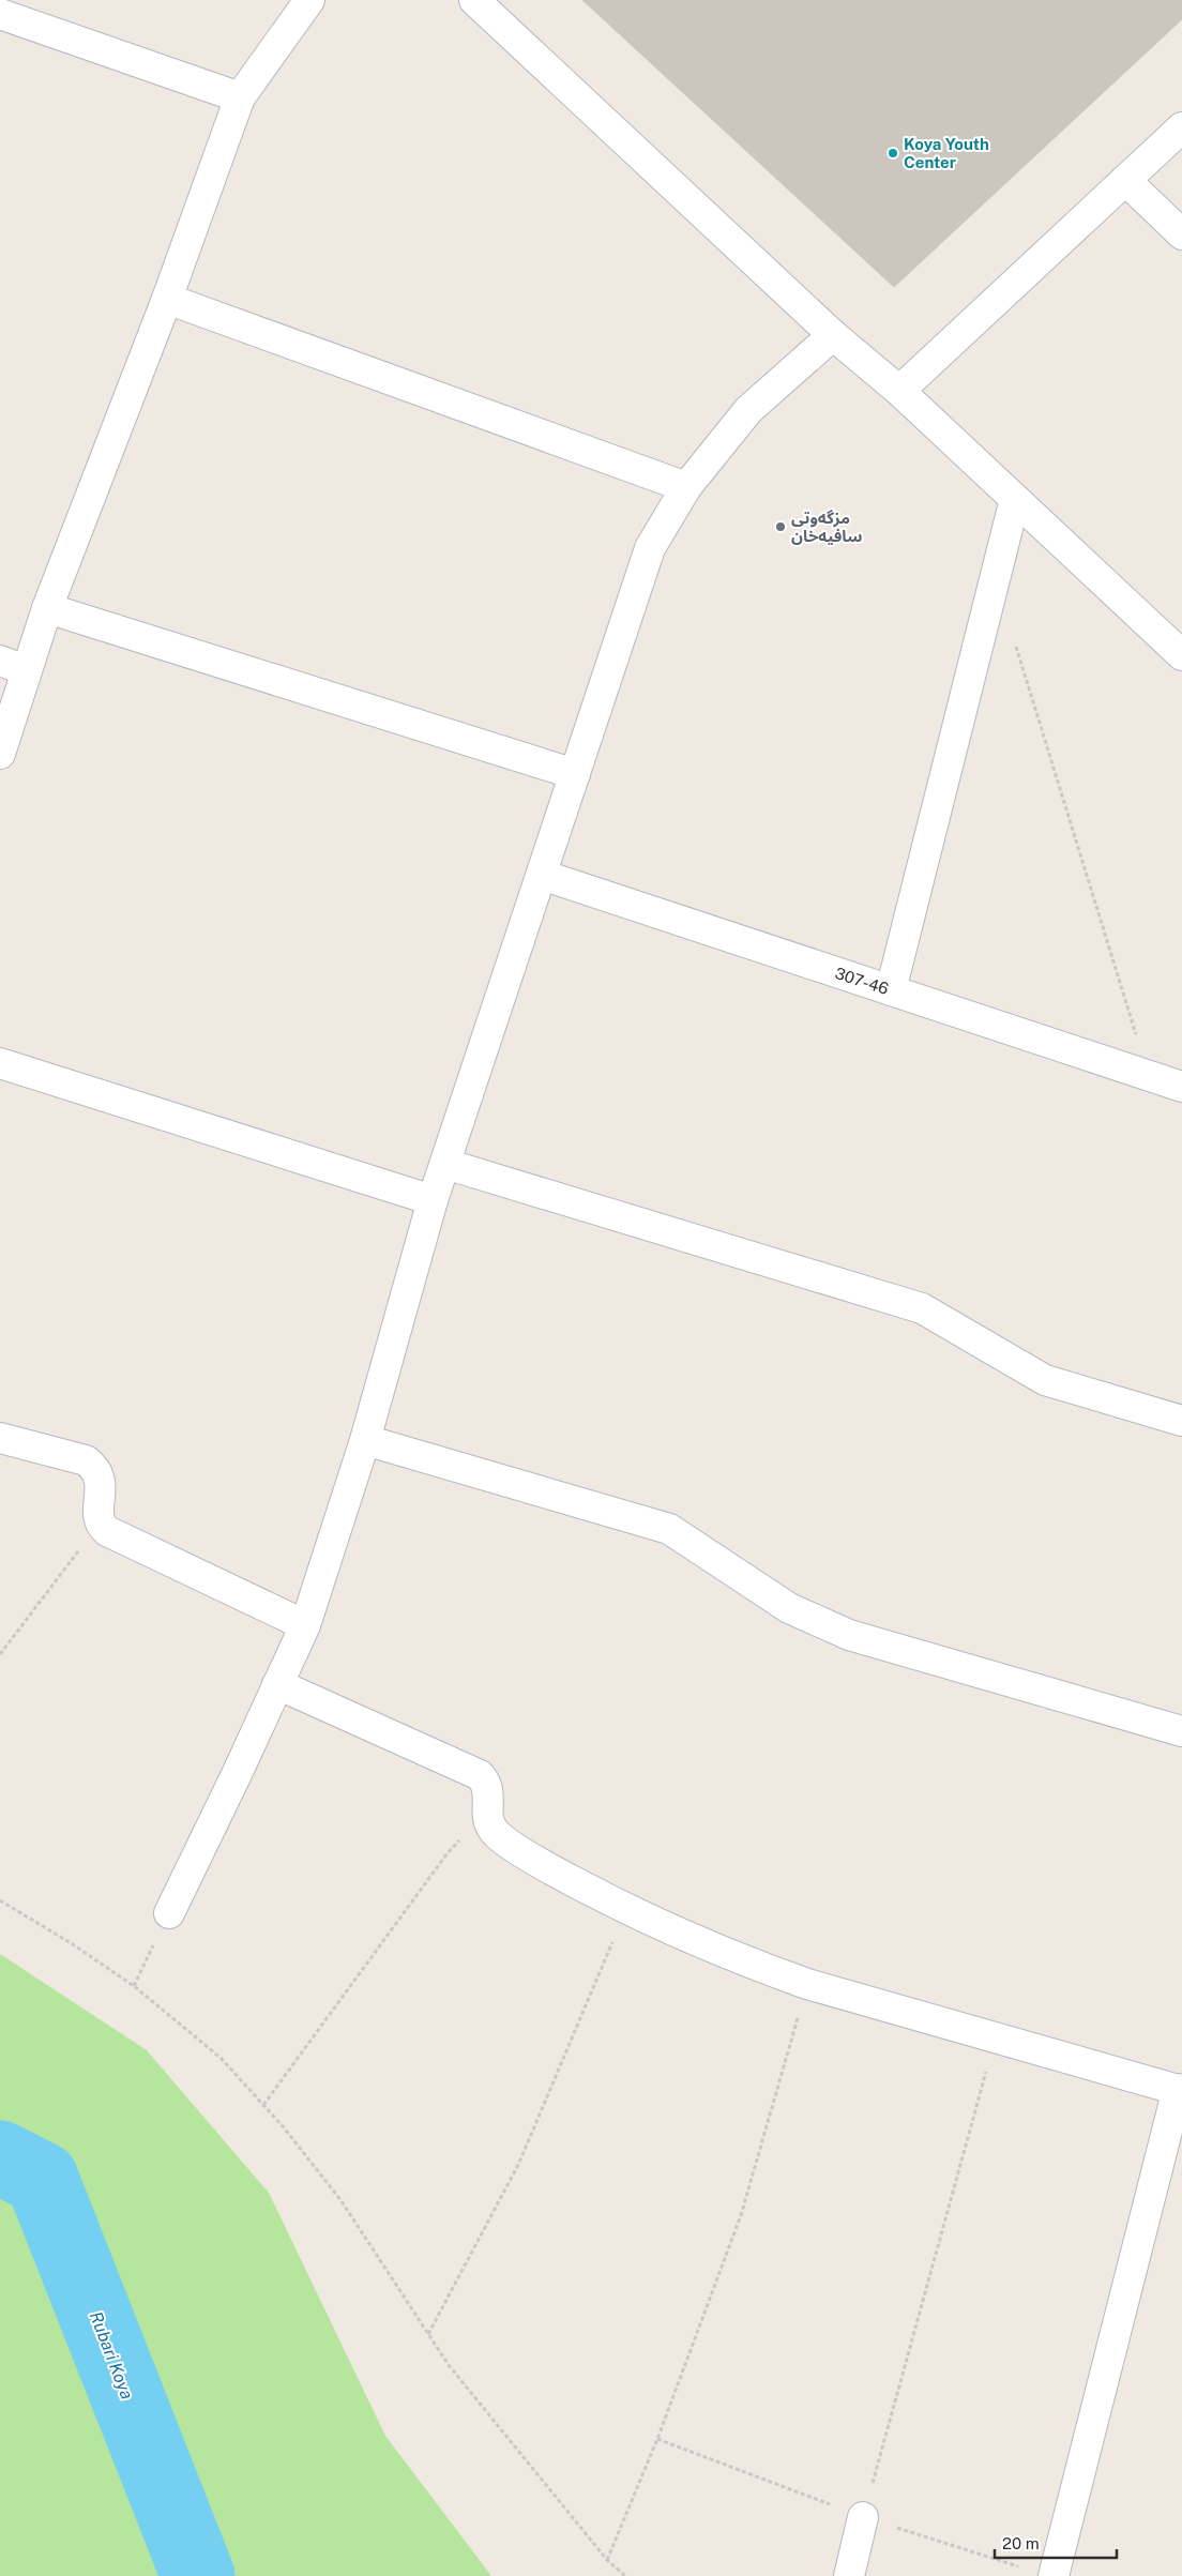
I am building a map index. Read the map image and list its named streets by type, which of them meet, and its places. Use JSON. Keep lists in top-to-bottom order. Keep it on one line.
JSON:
{"streets":{"street":["307-46"]},"water":["Rubari Koya"],"places":["Koya Youth Center","مزگه‌وتی سافیه‌خان"],"scale_bar":"20 m"}
